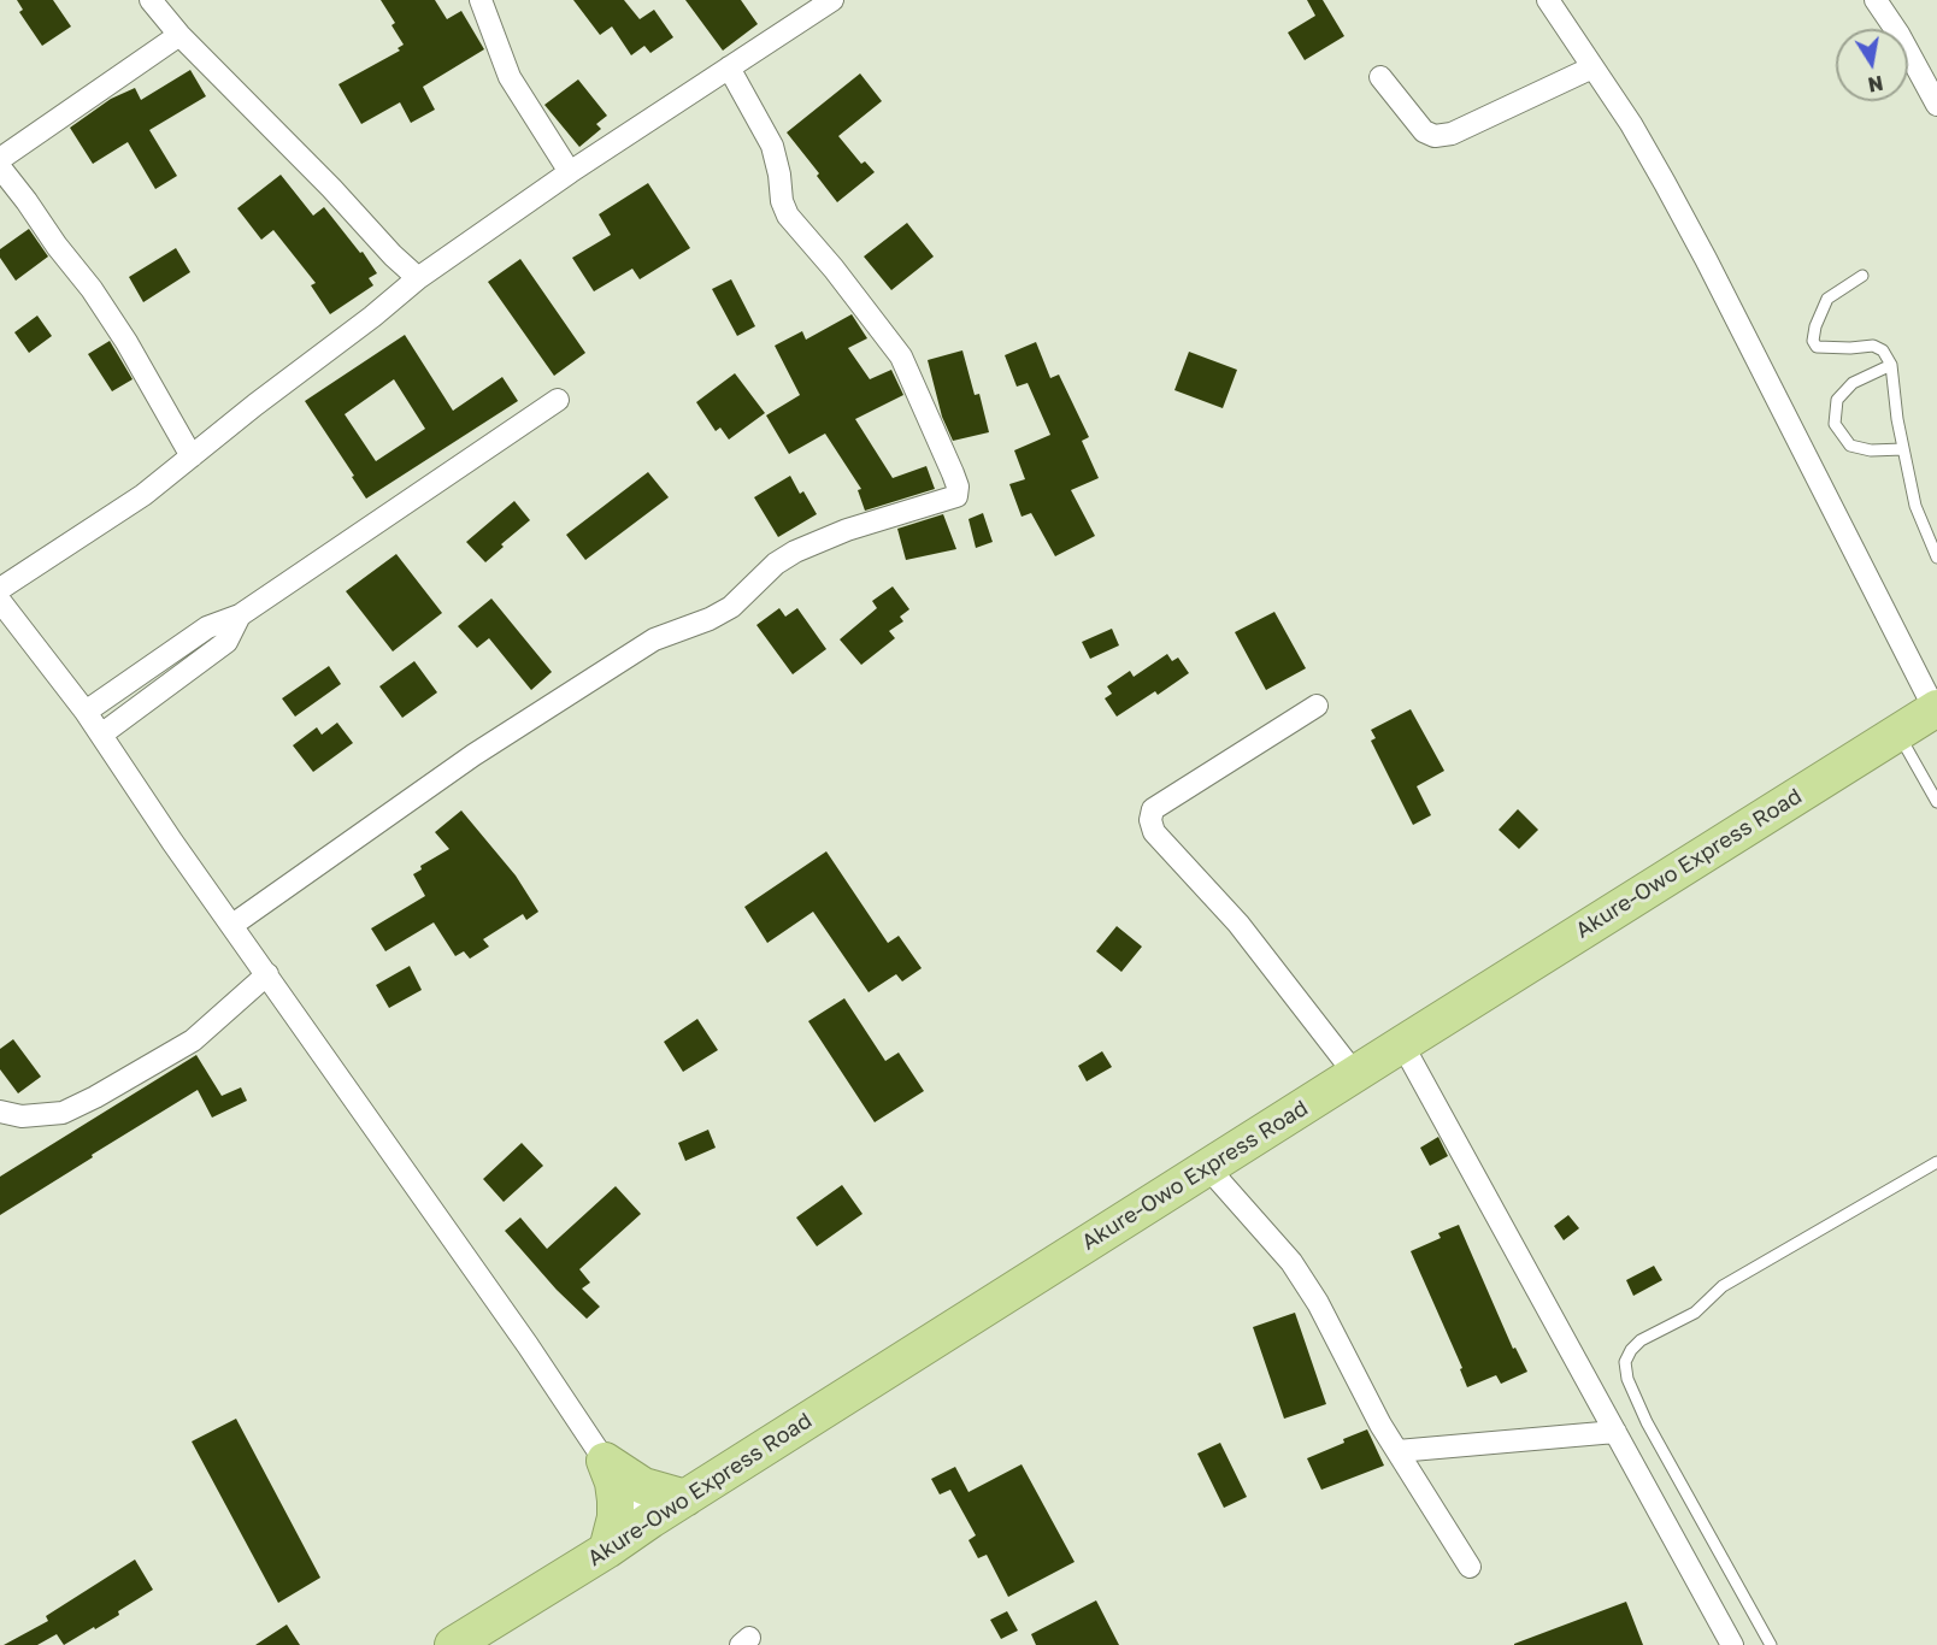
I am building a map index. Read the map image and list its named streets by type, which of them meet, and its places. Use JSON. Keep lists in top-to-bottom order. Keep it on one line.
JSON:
{"streets":{"highway":["Akure-Owo Express Road"]},"north":"bottom"}
